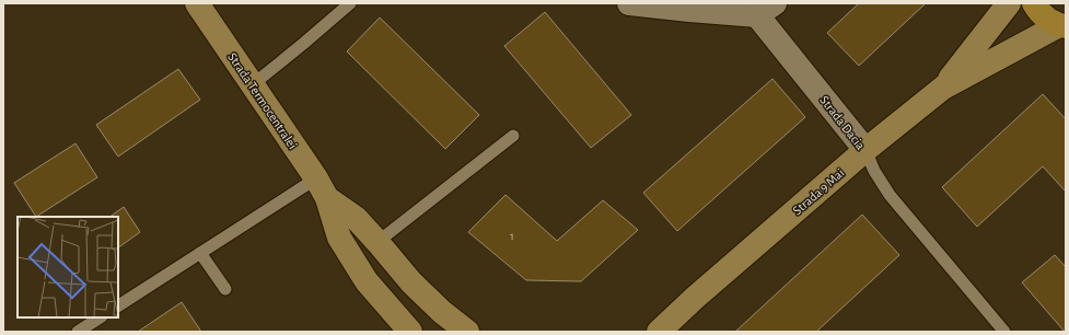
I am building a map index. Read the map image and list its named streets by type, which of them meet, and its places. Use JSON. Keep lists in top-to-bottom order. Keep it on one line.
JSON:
{"streets":{"main road":["Strada Termocentralei","Strada 9 Mai"],"street":["Strada Dacia"]},"crossings":[["Strada Dacia","Strada 9 Mai"]],"house_numbers":["1"]}
